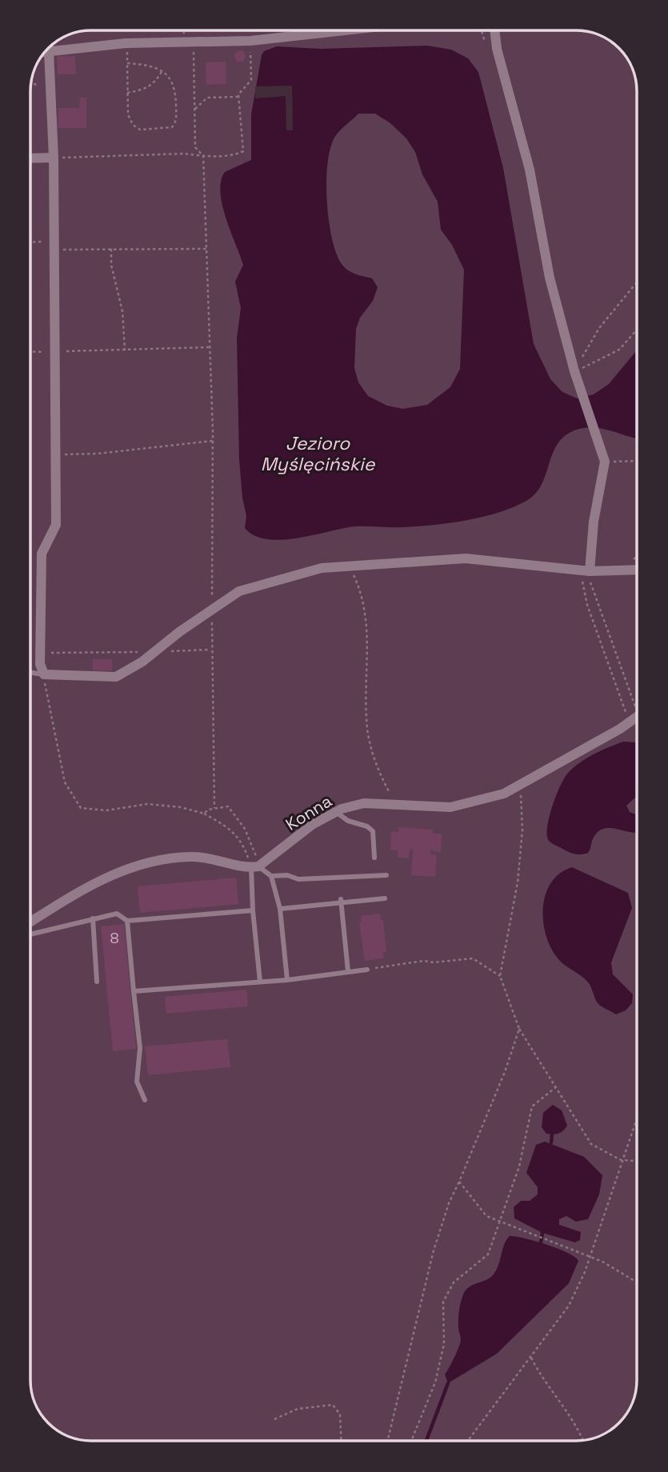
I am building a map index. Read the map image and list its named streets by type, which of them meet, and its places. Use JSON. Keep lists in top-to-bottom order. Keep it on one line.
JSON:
{"streets":{"street":["Konna"]},"water":["Jezioro Myślęcińskie"],"house_numbers":["8"]}
